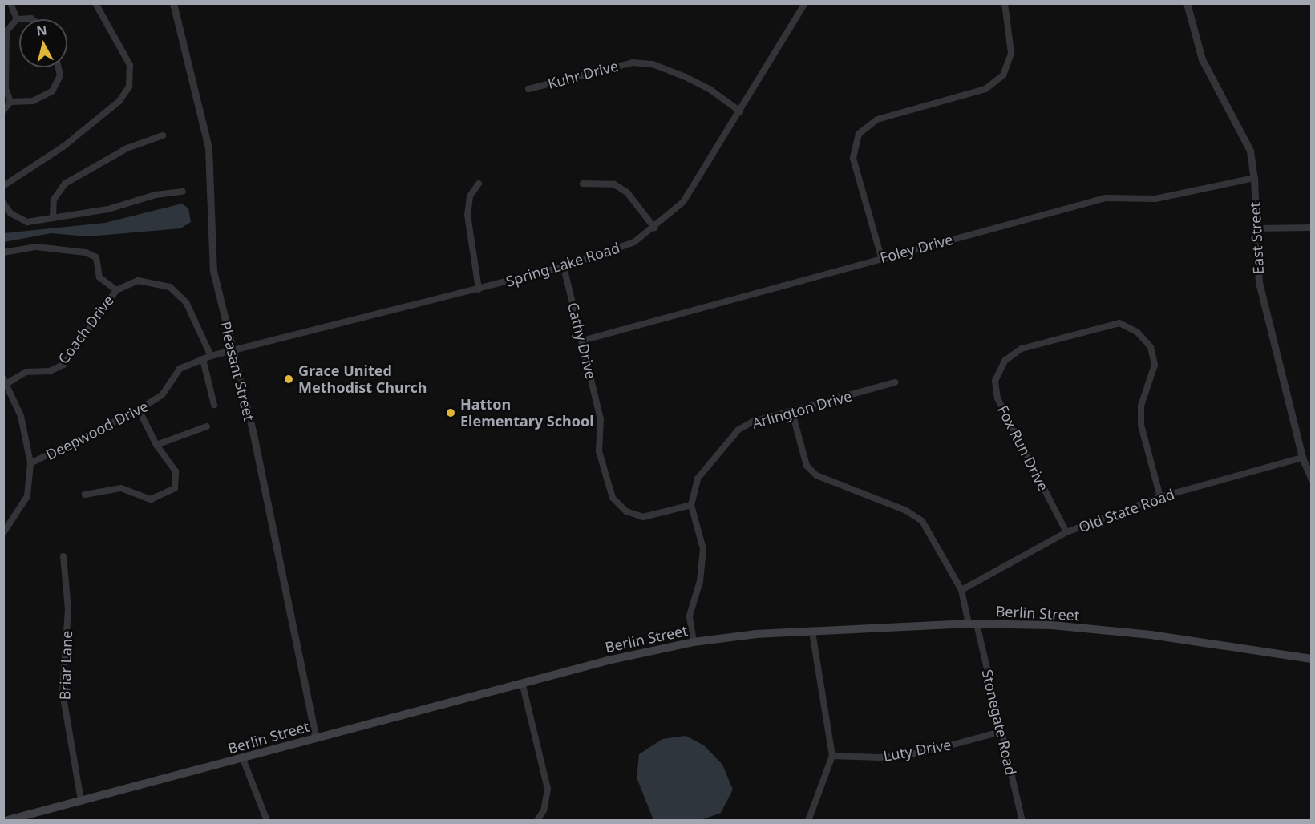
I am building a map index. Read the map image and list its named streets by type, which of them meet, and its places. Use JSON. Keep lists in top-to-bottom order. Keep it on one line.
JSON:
{"streets":{"main road":["Berlin Street"],"street":["Kuhr Drive","East Street","Foley Drive","Spring Lake Road","Coach Drive","Cathy Drive","Pleasant Street","Arlington Drive","Deepwood Drive","Fox Run Drive","Old State Road","Briar Lane","Stonegate Road","Luty Drive"]},"crossings":[["Kuhr Drive","Spring Lake Road"],["East Street","Foley Drive"],["East Street","Old State Road"],["Foley Drive","Cathy Drive"],["Spring Lake Road","Cathy Drive"],["Spring Lake Road","Pleasant Street"],["Spring Lake Road","Deepwood Drive"],["Coach Drive","Deepwood Drive"],["Cathy Drive","Arlington Drive"],["Pleasant Street","Deepwood Drive"],["Pleasant Street","Berlin Street"],["Arlington Drive","Berlin Street"],["Arlington Drive","Stonegate Road"],["Fox Run Drive","Old State Road"],["Old State Road","Stonegate Road"],["Berlin Street","Briar Lane"],["Berlin Street","Stonegate Road"],["Stonegate Road","Luty Drive"]],"places":["Grace United Methodist Church","Hatton Elementary School"],"north":"top"}
